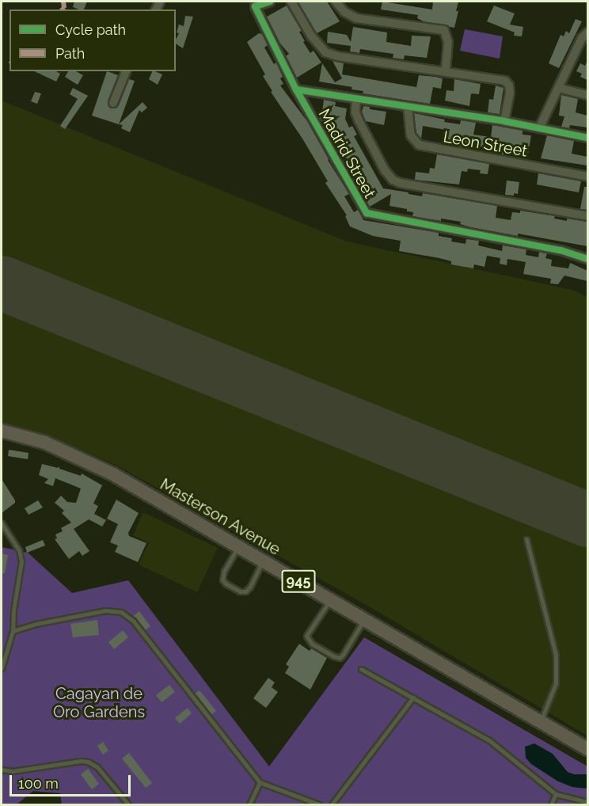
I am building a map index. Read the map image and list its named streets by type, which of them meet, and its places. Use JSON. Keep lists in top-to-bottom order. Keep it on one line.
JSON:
{"streets":{"main road":["Masterson Avenue","945"],"street":["Leon Street","Madrid Street"]},"parks":["Cagayan de Oro Gardens"],"legend":["Cycle path","Path"],"scale_bar":"100 m"}
